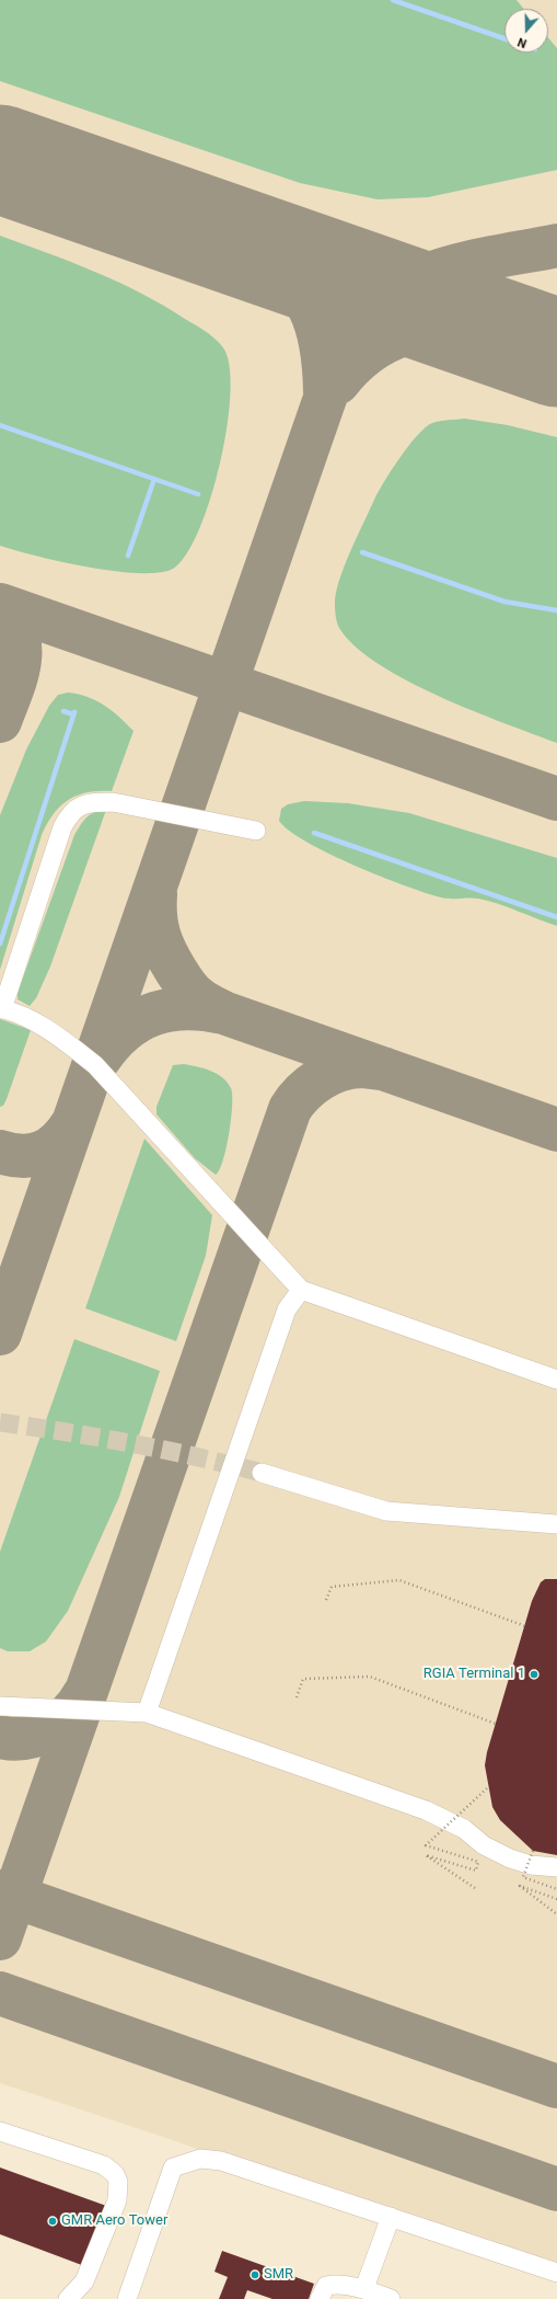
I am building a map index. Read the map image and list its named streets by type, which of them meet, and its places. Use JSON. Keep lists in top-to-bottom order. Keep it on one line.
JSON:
{"places":["RGIA Terminal 1","GMR Aero Tower","SMR"],"north":"bottom"}
